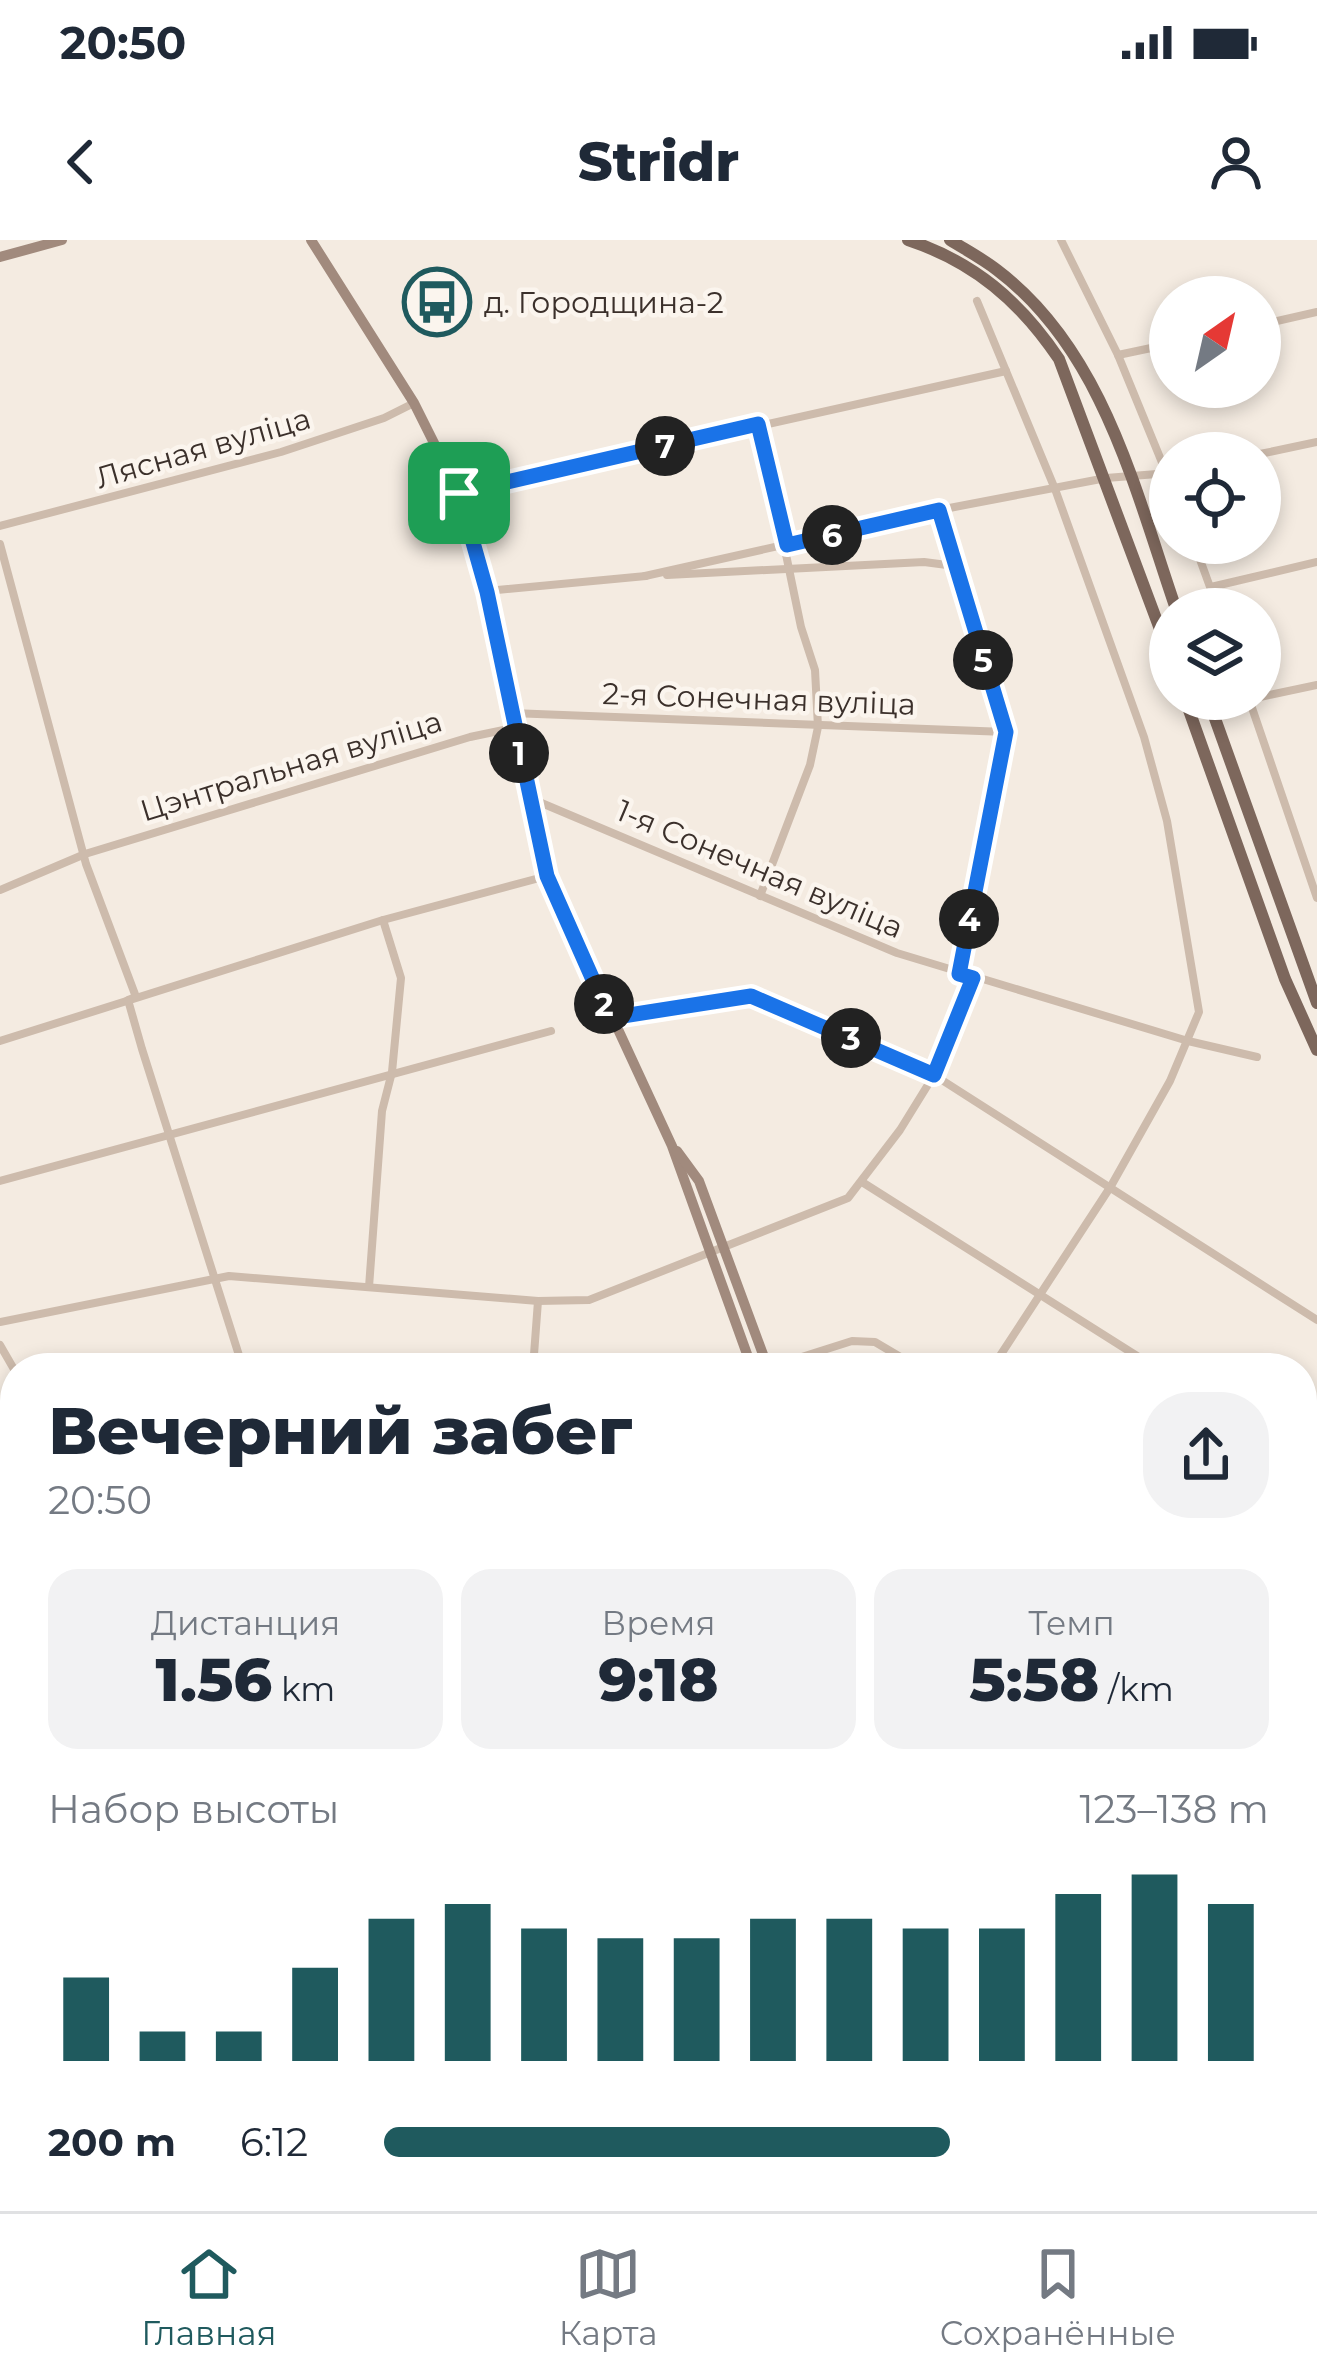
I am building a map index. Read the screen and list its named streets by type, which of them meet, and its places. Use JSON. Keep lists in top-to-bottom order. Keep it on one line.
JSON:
{"streets":{"street":["Лясная вуліца","2-я Сонечная вуліца","Цэнтральная вуліца","1-я Сонечная вуліца"]},"places":{"bus stop":["д. Городщина-2"]},"north":"top right","page":{"status":"20:50","header":"Stridr","pins":["7","6","5","1","4","2","3"],"heading":["Вечерний забег","20:50"],"stats":[["Дистанция","1.56 km"],["Время","9:18"],["Темп","5:58 /km"]],"chart":["Набор высоты","123–138 m"],"list":[{"name":"200 m","note":"6:12"}],"tabs":["Главная","Карта","Сохранённые"]}}
